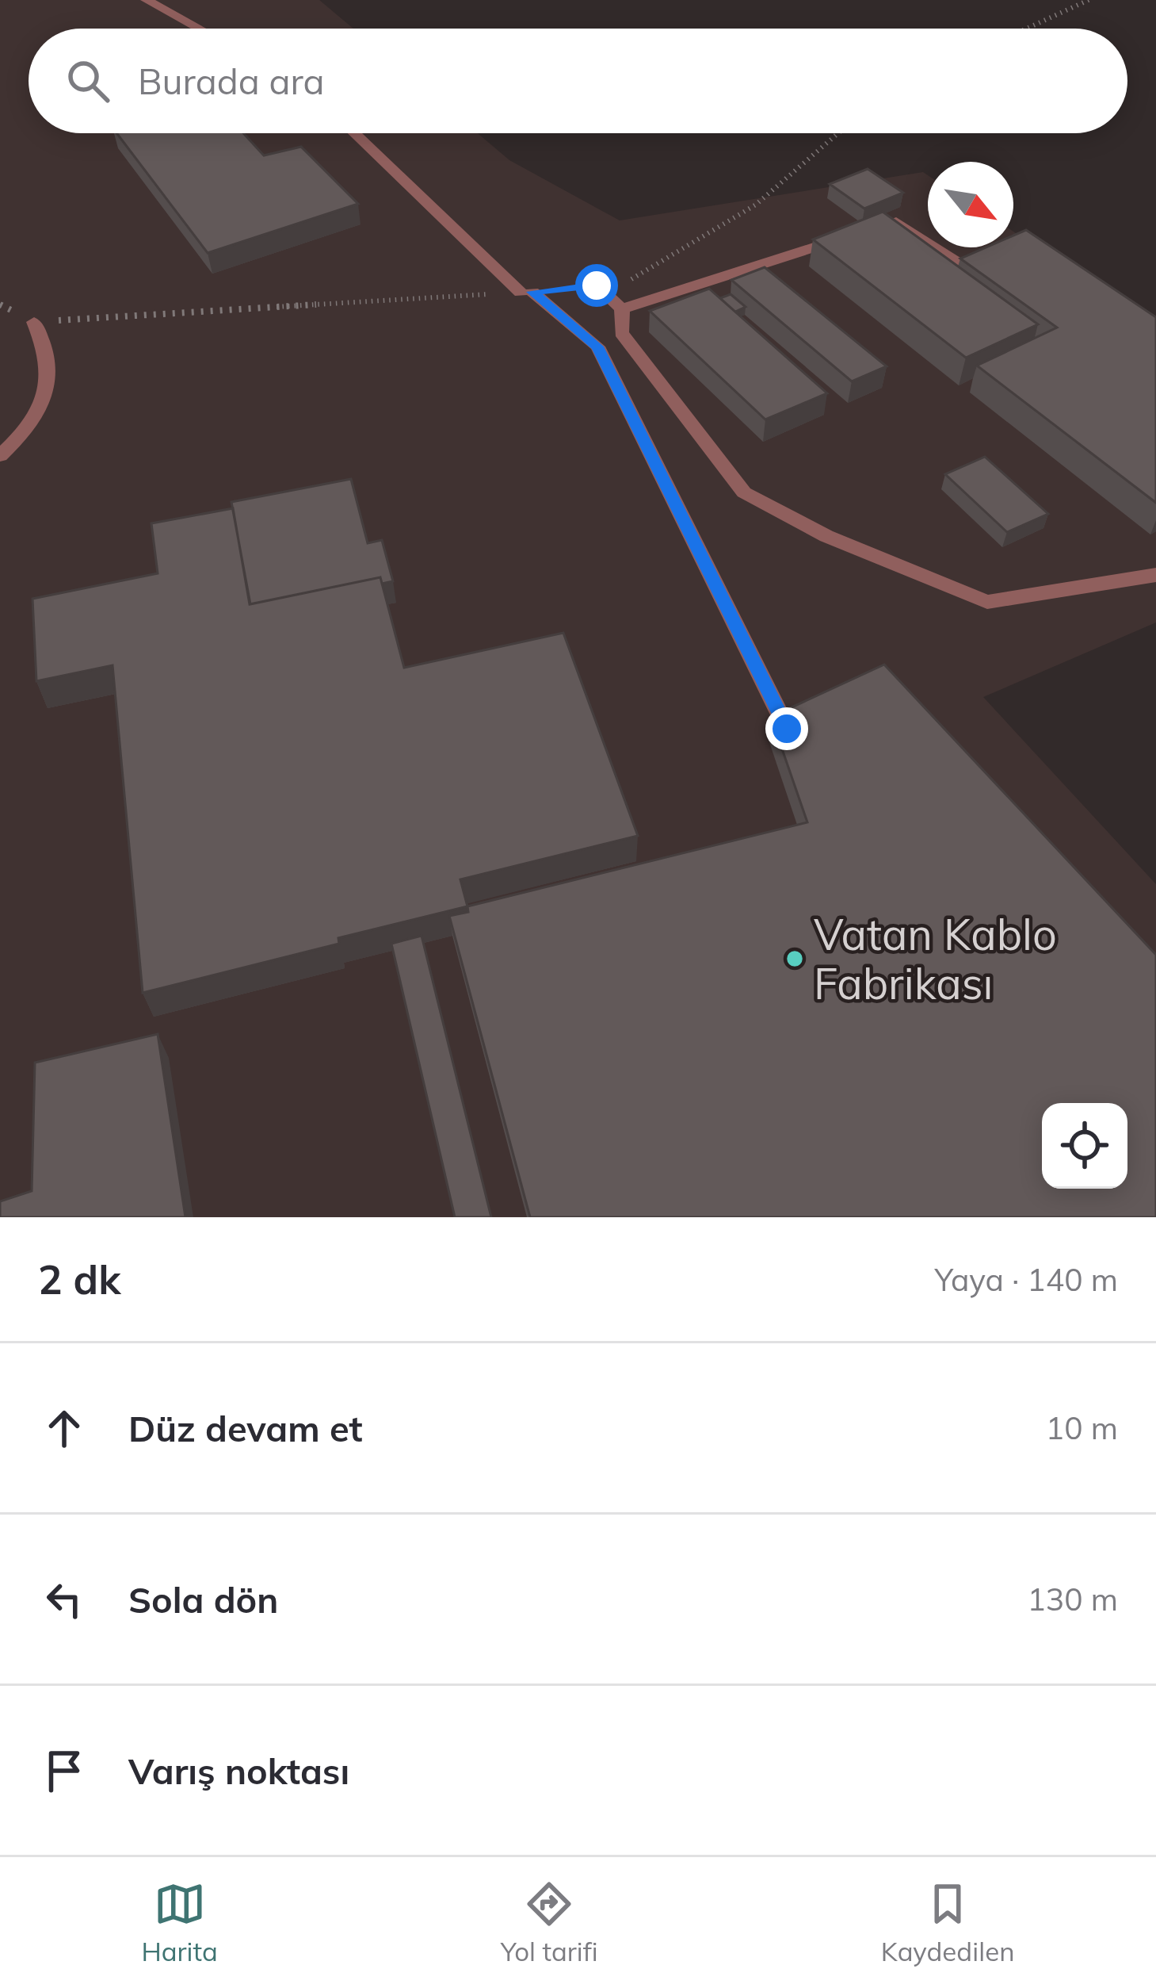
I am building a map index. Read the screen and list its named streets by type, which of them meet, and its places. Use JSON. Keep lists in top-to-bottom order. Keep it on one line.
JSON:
{"places":["Vatan Kablo Fabrikası"],"north":"bottom right","page":{"search":"Burada ara","heading":["2 dk","Yaya · 140 m"],"list":[["Düz devam et","10 m"],["Sola dön","130 m"],"Varış noktası"],"nav":["Harita","Yol tarifi","Kaydedilen"]}}
